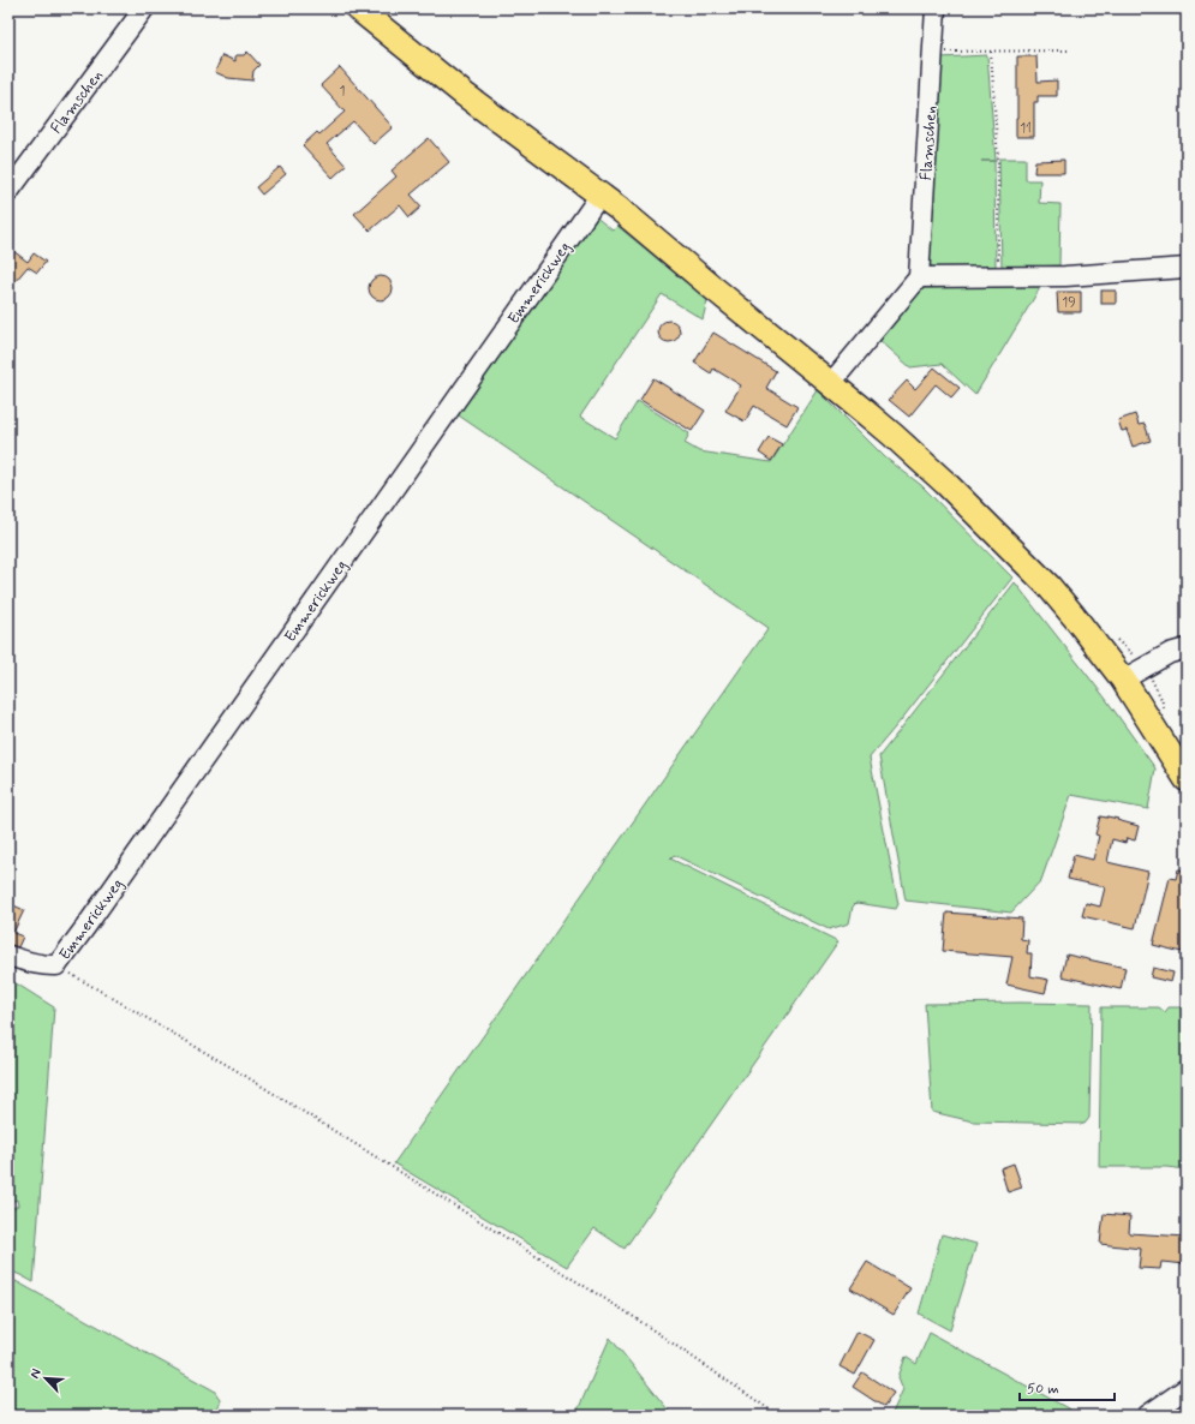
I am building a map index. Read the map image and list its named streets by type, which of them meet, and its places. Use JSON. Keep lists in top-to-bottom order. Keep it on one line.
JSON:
{"streets":{"street":["Flamschen","Emmerickweg"]},"house_numbers":["1","11","19"],"scale_bar":"50 m","north":"top left"}
